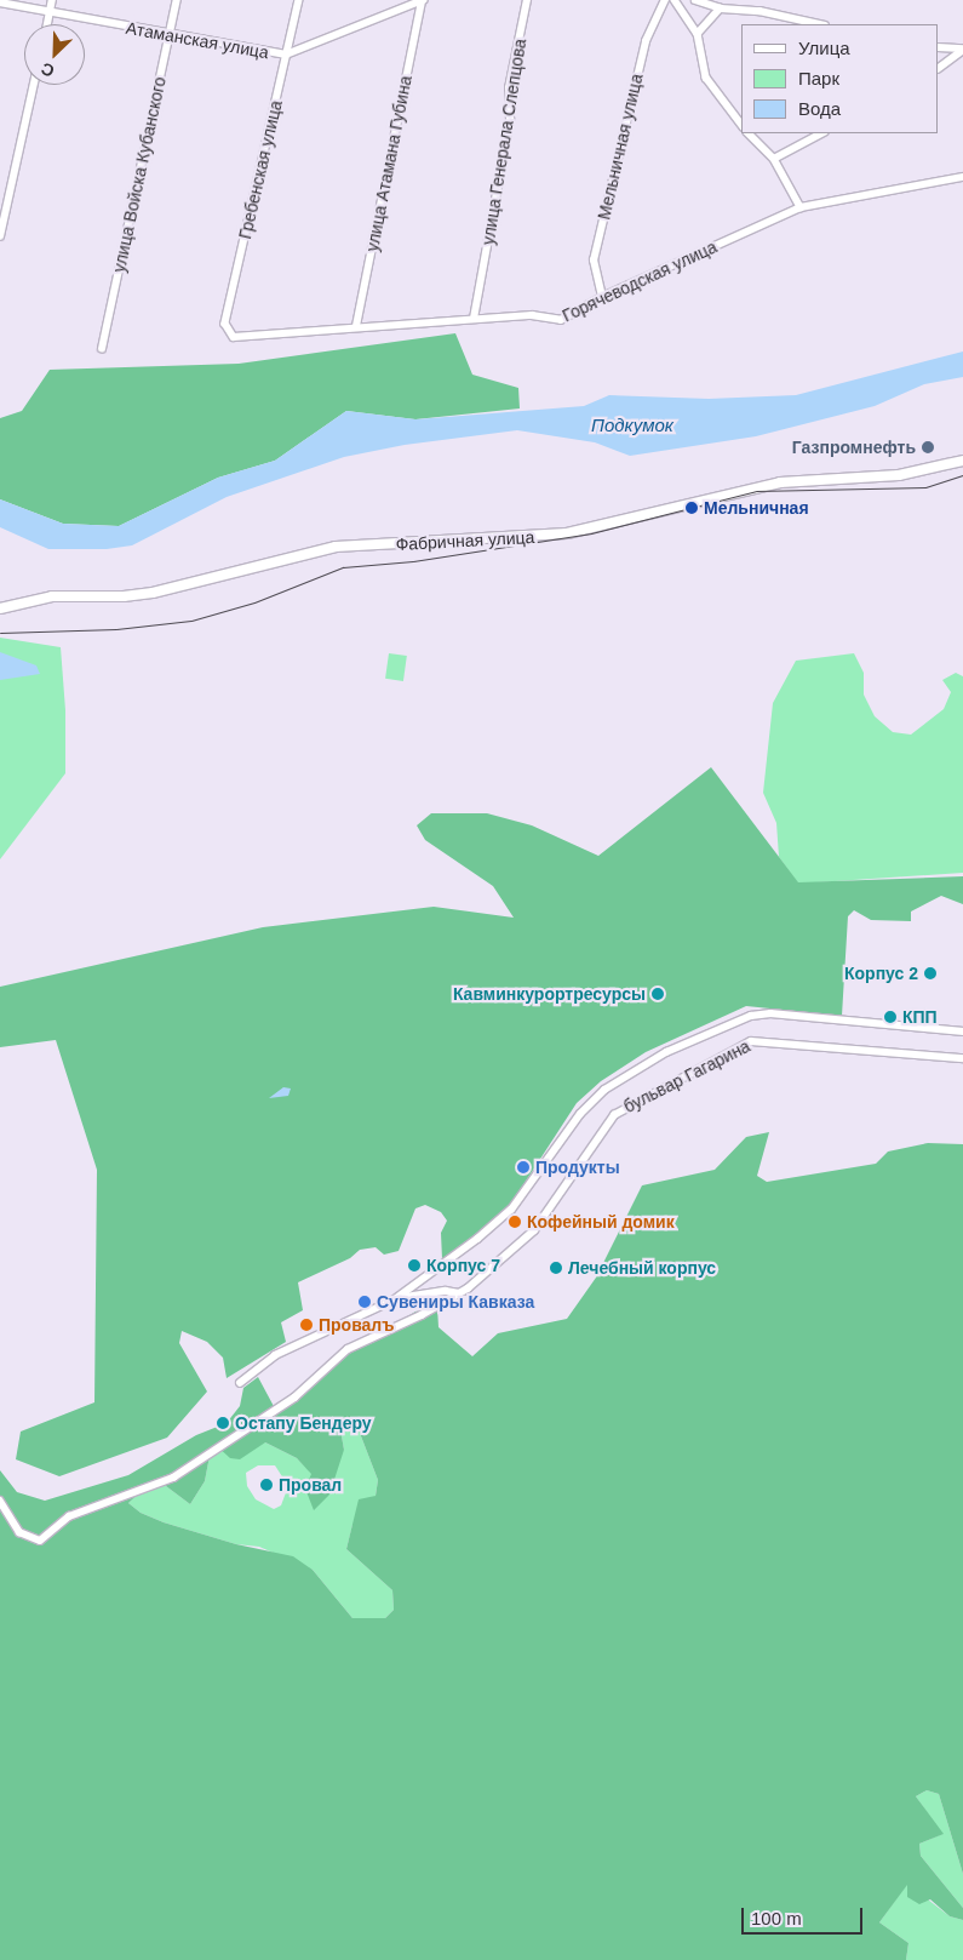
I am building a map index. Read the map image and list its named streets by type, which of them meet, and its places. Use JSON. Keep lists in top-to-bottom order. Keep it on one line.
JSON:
{"streets":{"main road":["Фабричная улица"],"street":["Атаманская улица","улица Генерала Слепцова","Мельничная улица","улица Атамана Губина","Гребенская улица","улица Войска Кубанского","Горячеводская улица","бульвар Гагарина"]},"crossings":[["Атаманская улица","улица Атамана Губина"],["Атаманская улица","Гребенская улица"],["Атаманская улица","улица Войска Кубанского"],["улица Генерала Слепцова","Горячеводская улица"],["Мельничная улица","Горячеводская улица"],["улица Атамана Губина","Горячеводская улица"],["Гребенская улица","Горячеводская улица"]],"water":["Подкумок"],"places":["Газпромнефть","Мельничная","Корпус 2","Кавминкурортресурсы","КПП","Продукты","Кофейный домик","Корпус 7","Лечебный корпус","Сувениры Кавказа","Провалъ","Остапу Бендеру","Провал"],"legend":["Улица","Парк","Вода"],"scale_bar":"100 m","north":"bottom left"}
